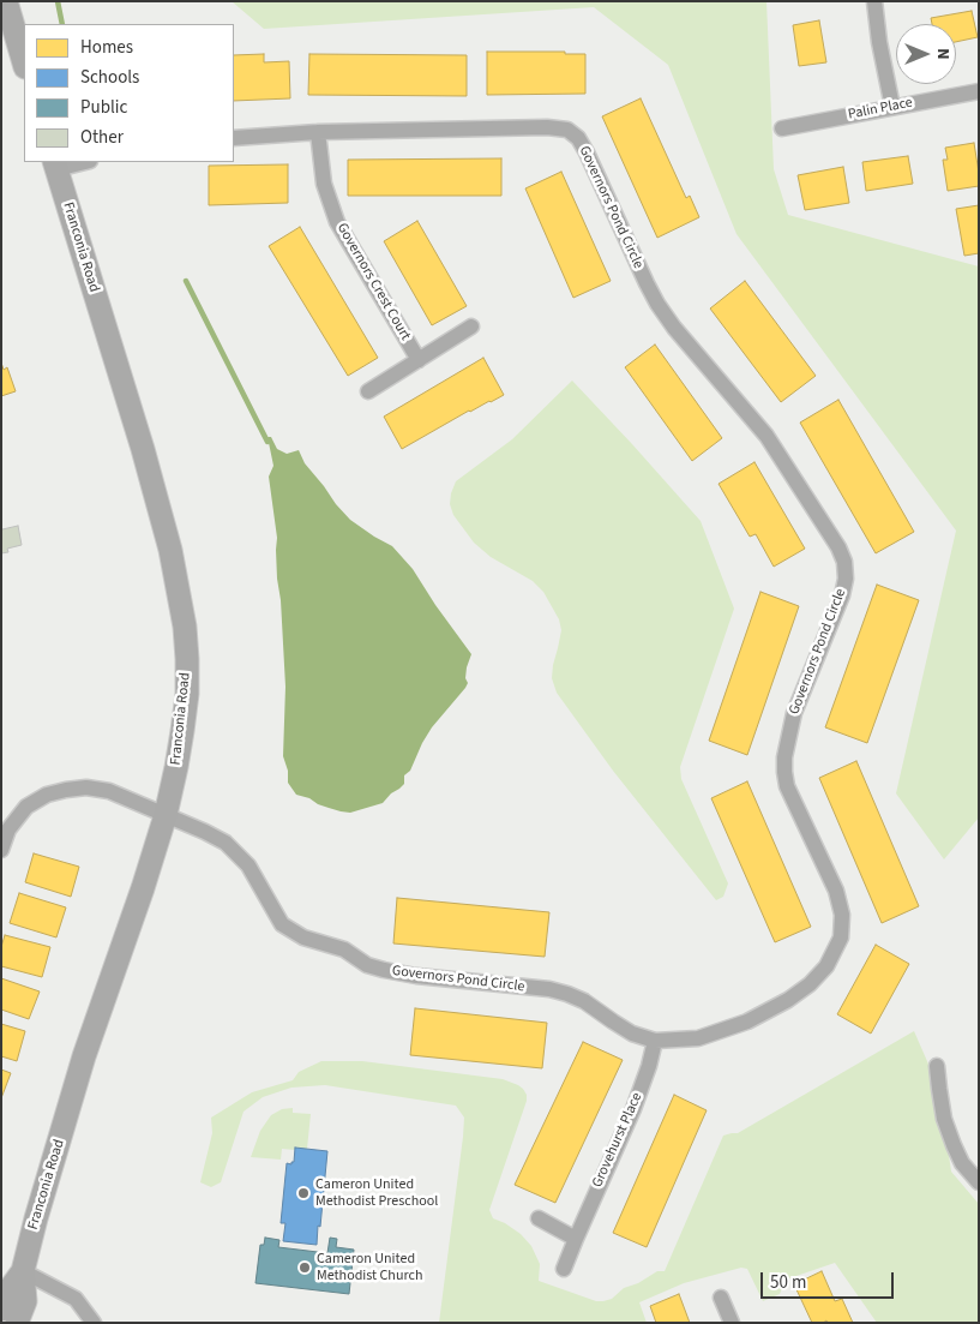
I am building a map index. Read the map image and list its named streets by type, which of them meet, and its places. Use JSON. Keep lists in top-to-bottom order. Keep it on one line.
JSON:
{"streets":{"main road":["Franconia Road"],"street":["Palin Place","Governors Pond Circle","Governors Crest Court","Grovehurst Place"]},"crossings":[["Governors Pond Circle","Franconia Road"],["Governors Pond Circle","Governors Crest Court"],["Governors Pond Circle","Grovehurst Place"]],"places":["Cameron United Methodist Preschool","Cameron United Methodist Church"],"legend":["Homes","Schools","Public","Other"],"scale_bar":"50 m","north":"right"}
